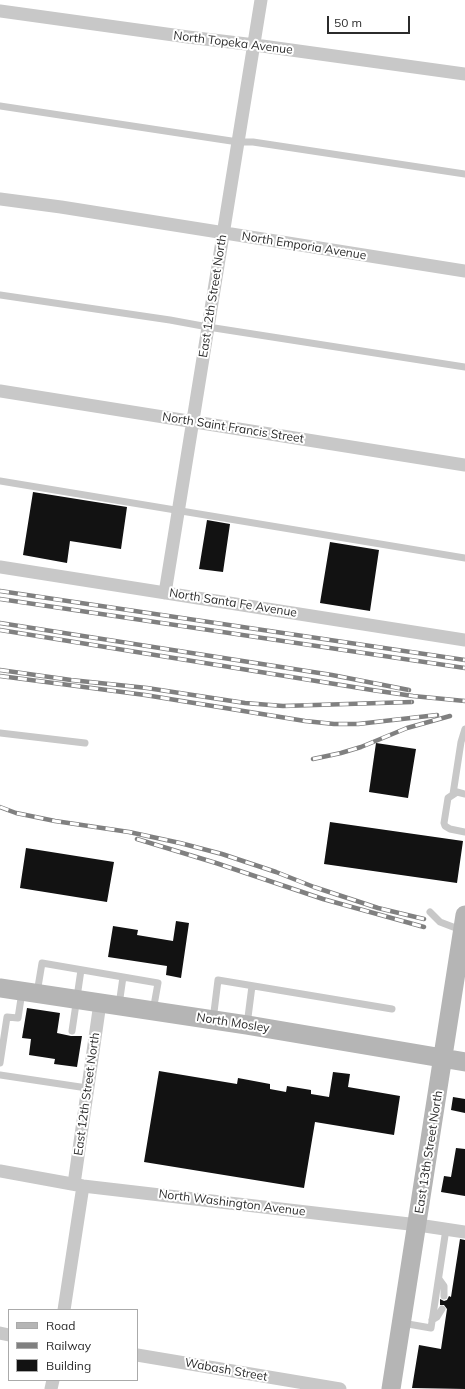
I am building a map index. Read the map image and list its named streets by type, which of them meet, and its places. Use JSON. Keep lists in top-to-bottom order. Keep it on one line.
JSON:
{"streets":{"street":["North Topeka Avenue","North Emporia Avenue","East 12th Street North","North Saint Francis Street","North Santa Fe Avenue","North Mosley","East 13th Street North","North Washington Avenue","Wabash Street"]},"crossings":[["North Topeka Avenue","East 12th Street North"],["North Emporia Avenue","East 12th Street North"],["East 12th Street North","North Saint Francis Street"],["East 12th Street North","North Santa Fe Avenue"],["East 12th Street North","North Mosley"],["East 12th Street North","North Washington Avenue"],["North Mosley","East 13th Street North"],["East 13th Street North","North Washington Avenue"]],"legend":["Road","Railway","Building"],"scale_bar":"50 m"}
